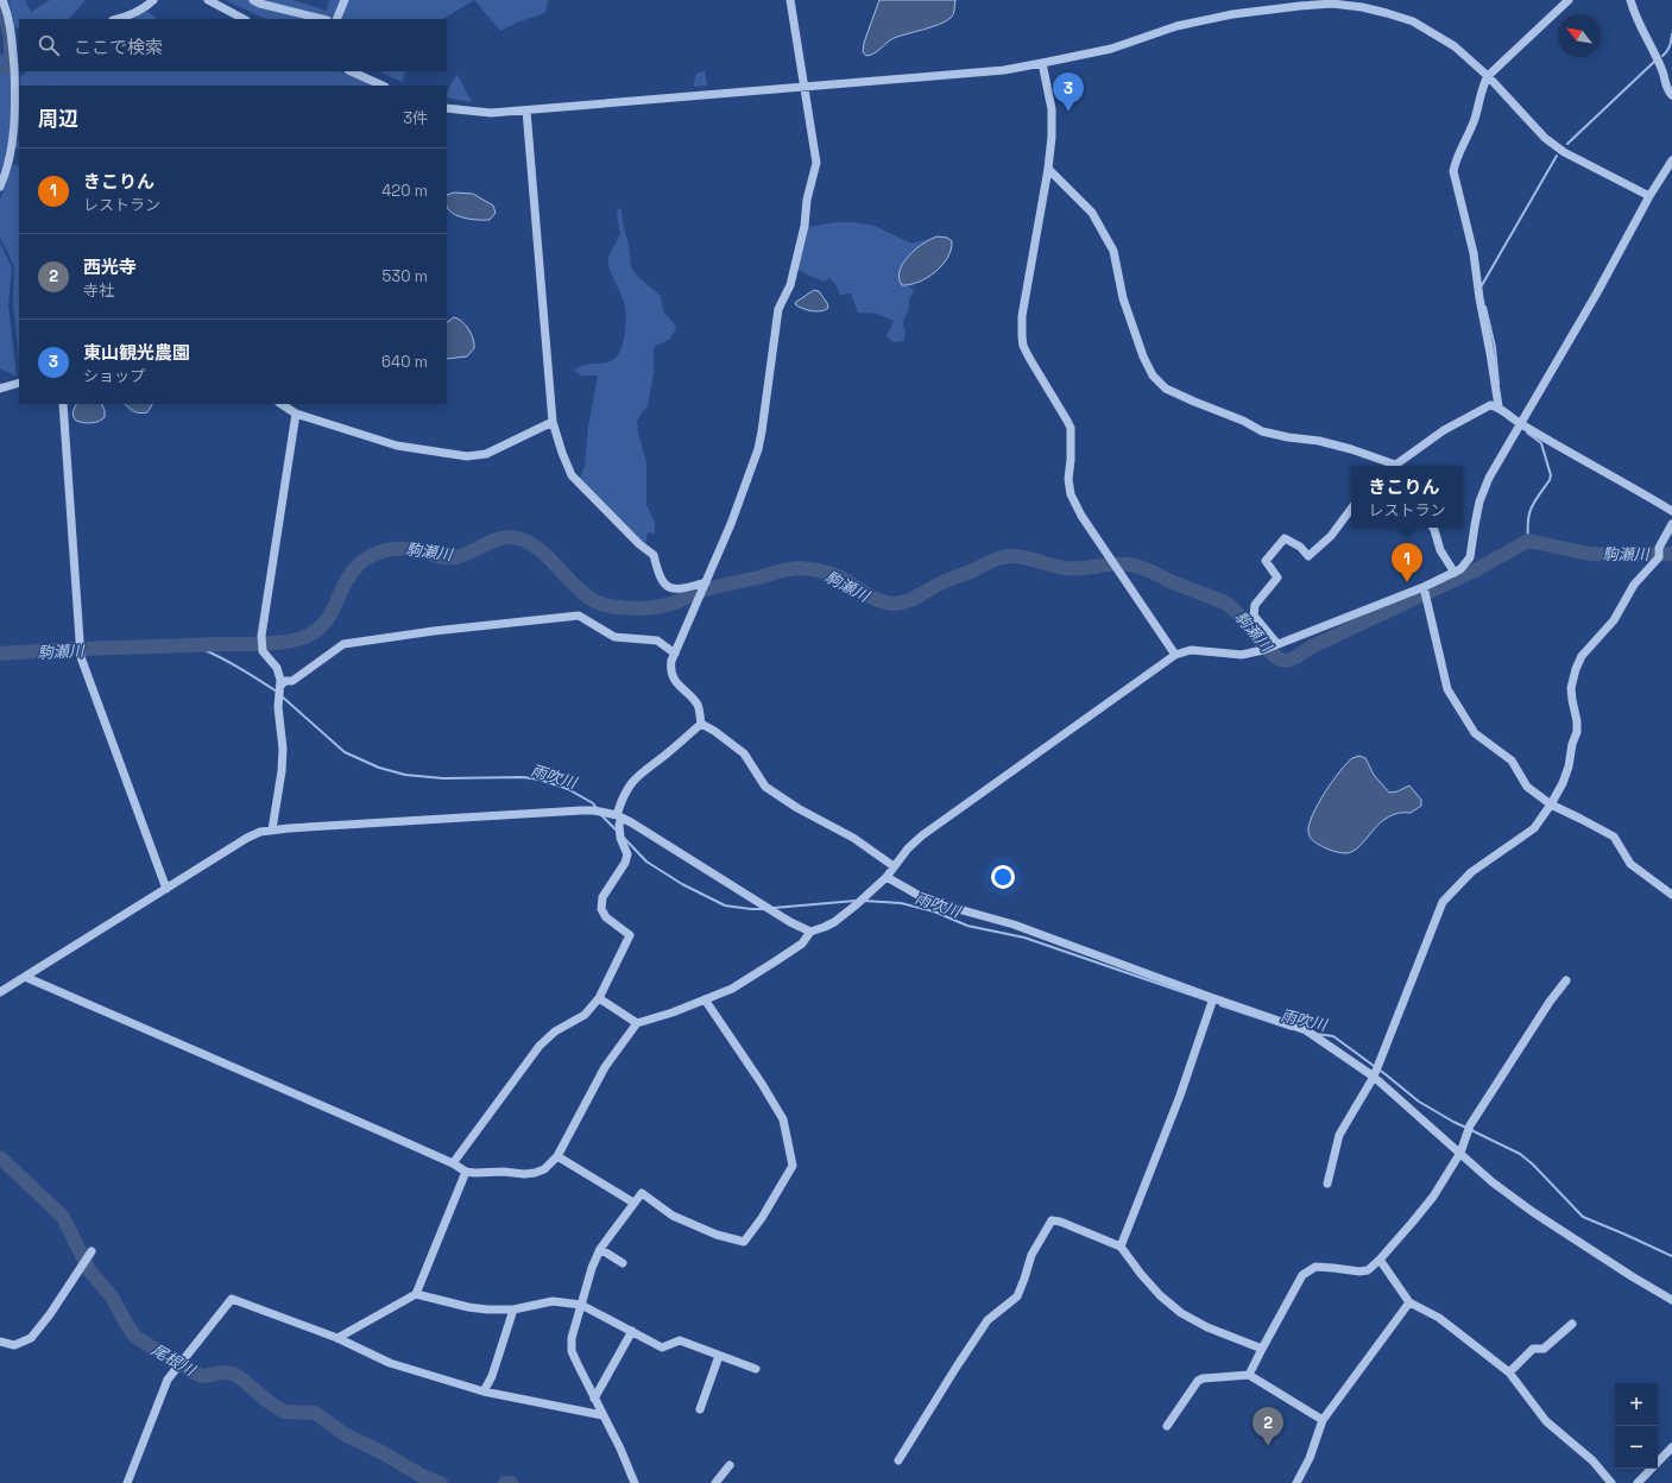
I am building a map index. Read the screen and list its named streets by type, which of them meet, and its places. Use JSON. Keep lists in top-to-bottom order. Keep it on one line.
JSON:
{"water":["駒瀬川","雨吹川","尾根川"],"north":"top left","page":{"search":"ここで検索","pins":["3","1","2"],"heading":["周辺","3件"],"list":[{"mark":"1","name":"きこりん","note":"レストラン","value":"420 m"},{"mark":"2","name":"西光寺","note":"寺社","value":"530 m"},{"mark":"3","name":"東山観光農園","note":"ショップ","value":"640 m"}],"popup":["きこりん","レストラン"],"map_buttons":["+","−"]}}
